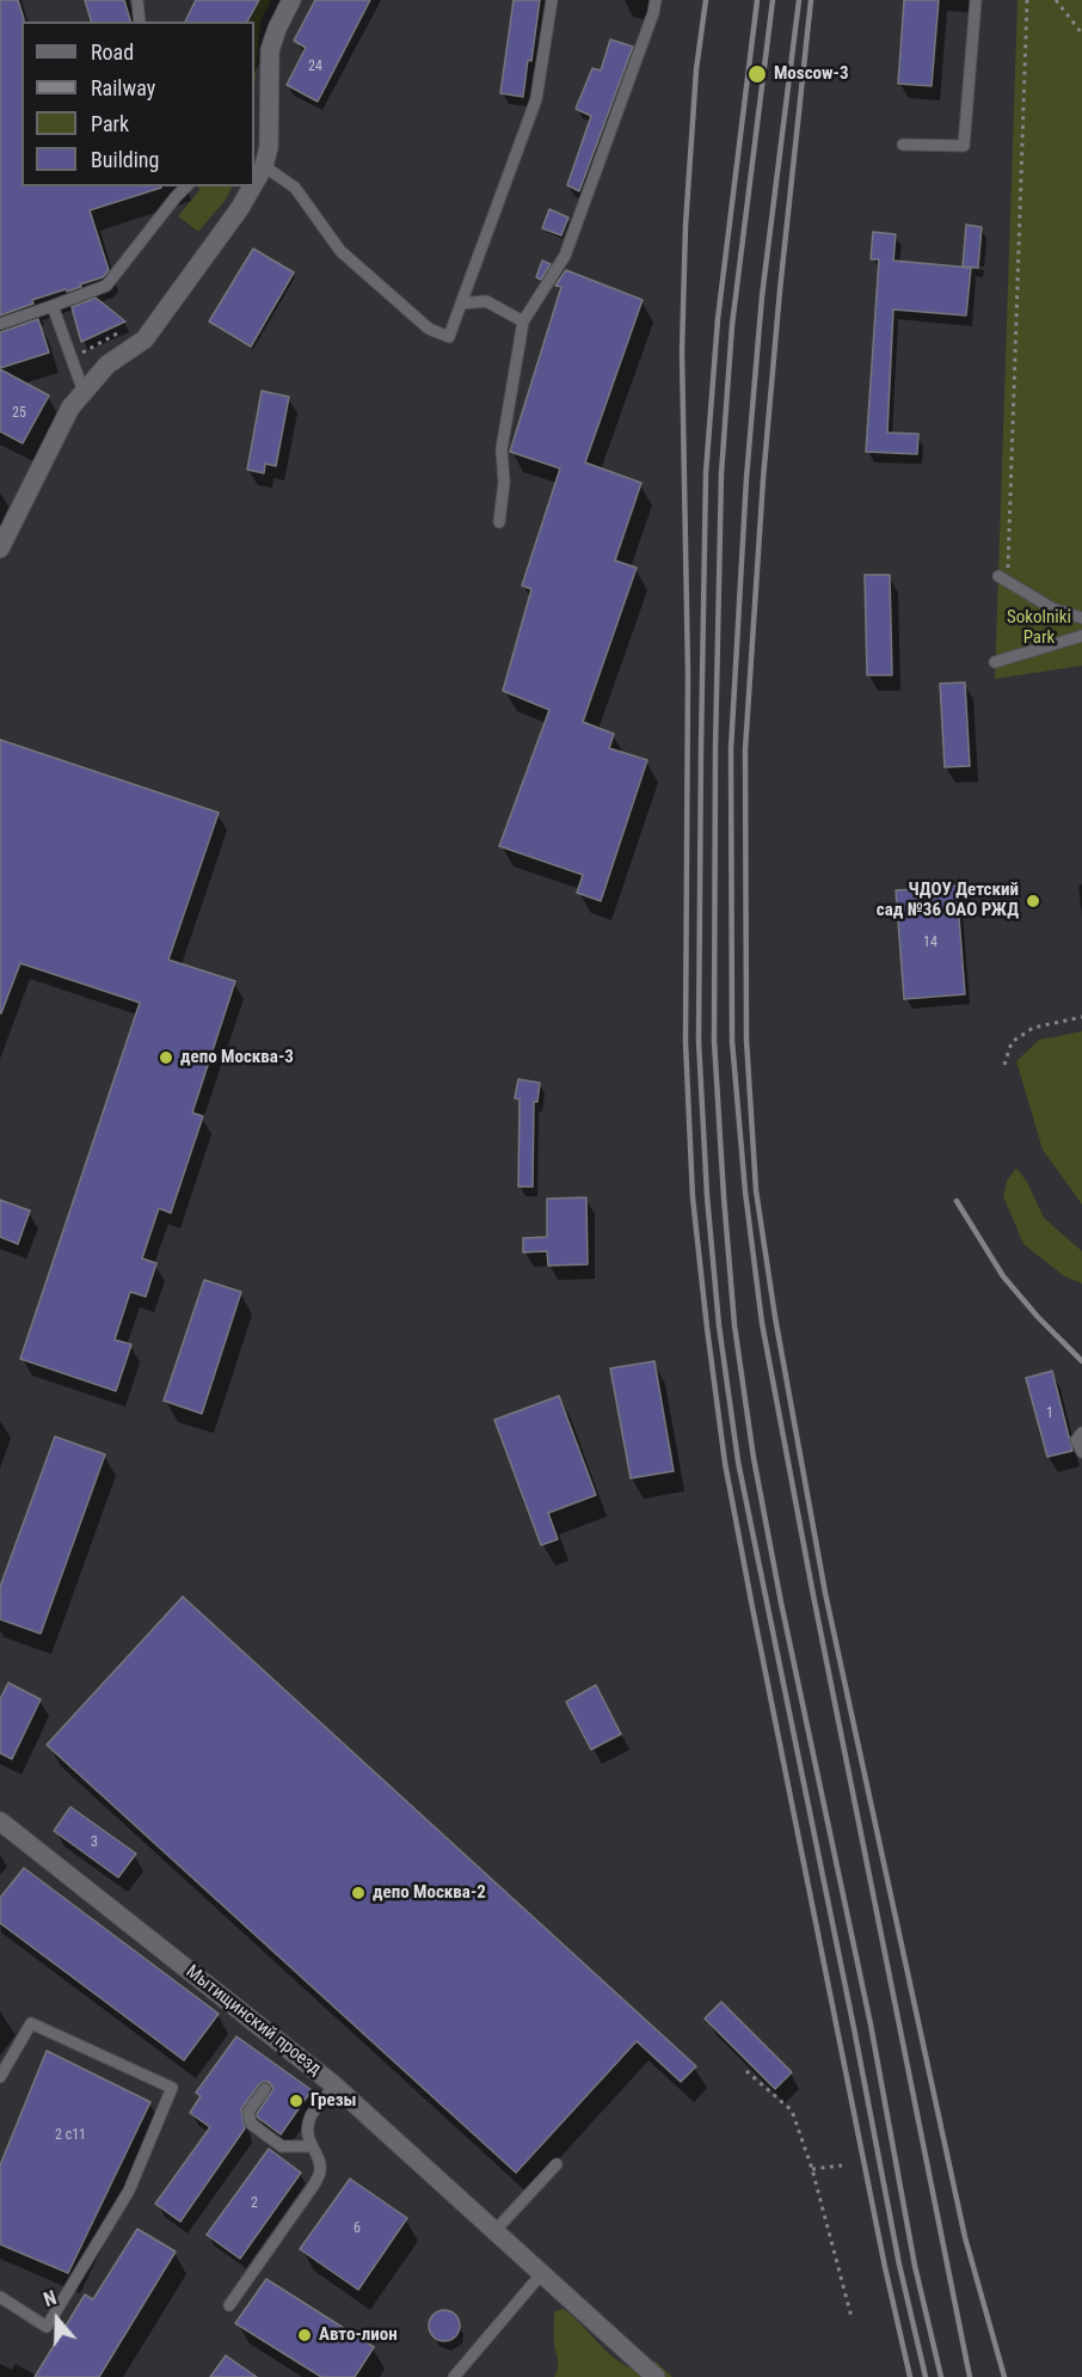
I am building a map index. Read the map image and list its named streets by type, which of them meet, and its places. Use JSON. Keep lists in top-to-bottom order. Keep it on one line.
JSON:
{"streets":{"street":["Мытищинский проезд"]},"parks":["Sokolniki Park"],"places":["Moscow-3","ЧДОУ Детский сад №36 ОАО РЖД","депо Москва-3","депо Москва-2","Грезы","Авто-лион"],"house_numbers":["24","25","14","1","3","2 с11","2","6"],"legend":["Road","Railway","Park","Building"],"north":"top"}
